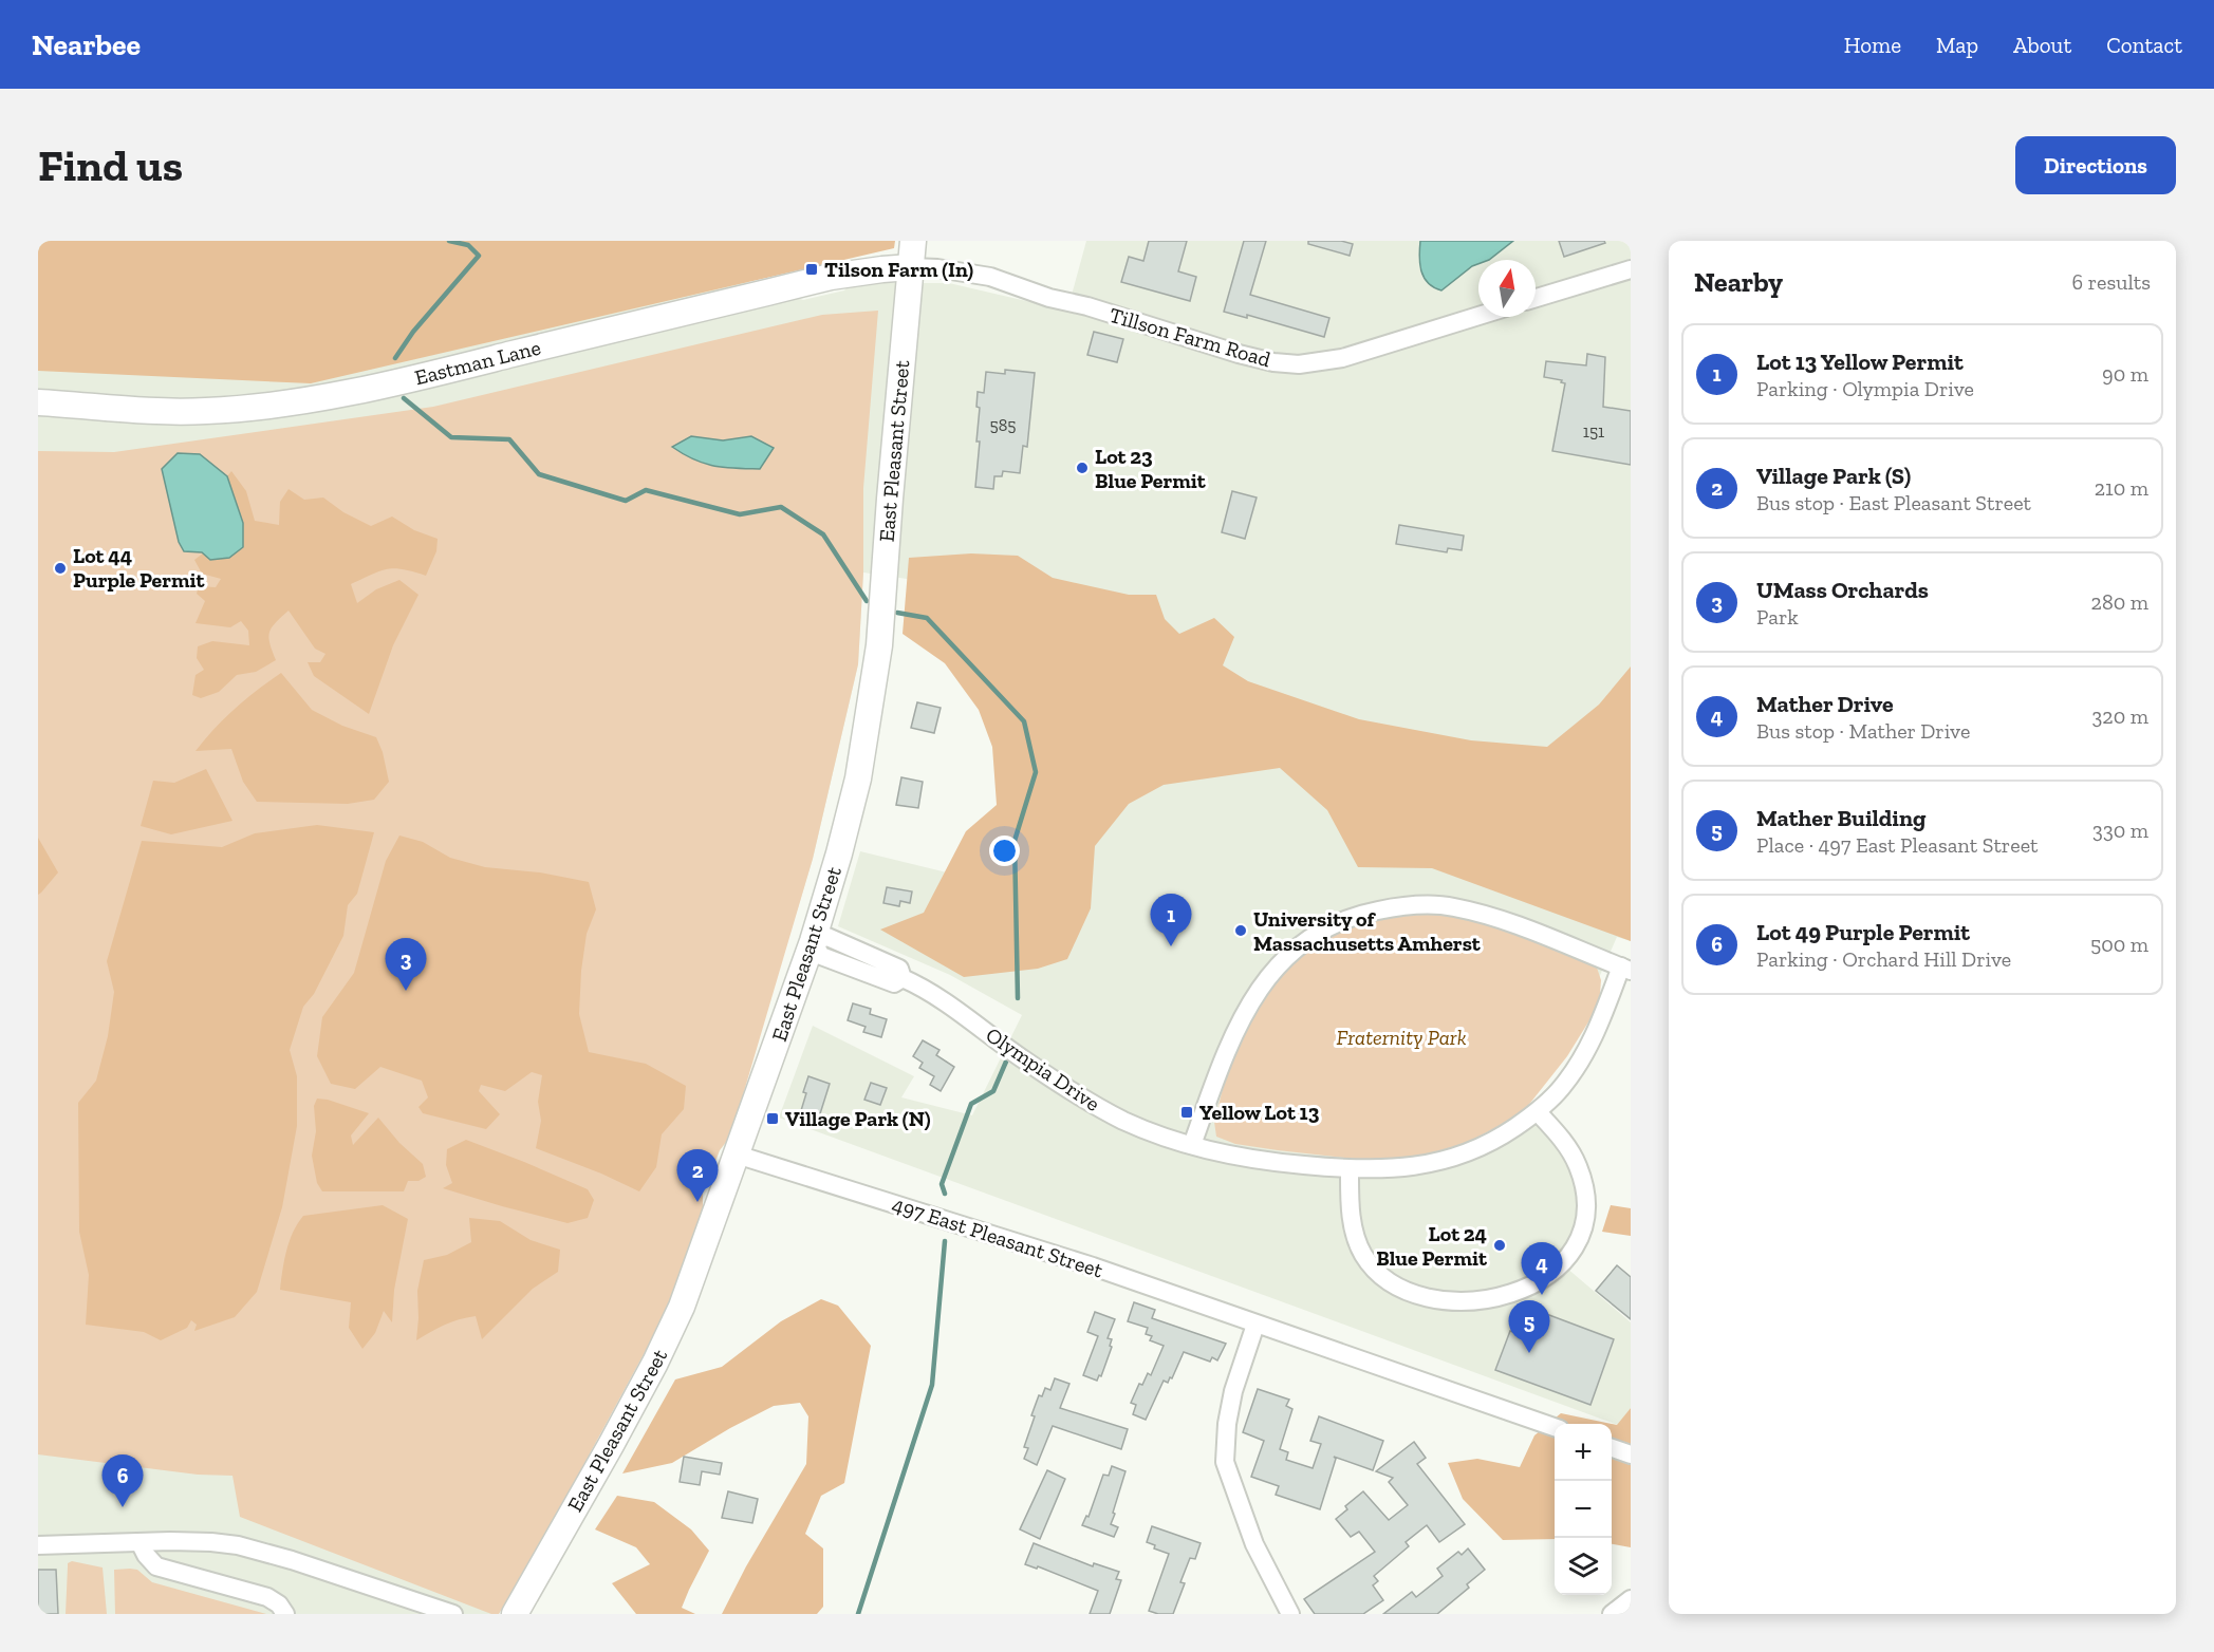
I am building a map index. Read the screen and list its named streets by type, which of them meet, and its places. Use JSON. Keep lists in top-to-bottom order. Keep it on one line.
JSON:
{"streets":{"main road":["Eastman Lane","East Pleasant Street"],"street":["Tillson Farm Road","Olympia Drive","497 East Pleasant Street"]},"crossings":[["Tillson Farm Road","Eastman Lane"],["Tillson Farm Road","East Pleasant Street"],["Eastman Lane","East Pleasant Street"],["East Pleasant Street","Olympia Drive"],["East Pleasant Street","497 East Pleasant Street"]],"parks":["Fraternity Park"],"places":{"transit":["Tilson Farm (In)","Yellow Lot 13","Village Park (N)"],"other":["Lot 23 Blue Permit","Lot 44 Purple Permit","University of Massachusetts Amherst","Lot 24 Blue Permit"]},"house_numbers":["585","151"],"north":"top","page":{"header":"Nearbee","nav":["Home","Map","About","Contact"],"buttons":"Directions","title":"Find us","heading":["Nearby","6 results"],"list":[{"mark":"1","name":"Lot 13 Yellow Permit","note":"Parking · Olympia Drive","value":"90 m"},{"mark":"2","name":"Village Park (S)","note":"Bus stop · East Pleasant Street","value":"210 m"},{"mark":"3","name":"UMass Orchards","note":"Park","value":"280 m"},{"mark":"4","name":"Mather Drive","note":"Bus stop · Mather Drive","value":"320 m"},{"mark":"5","name":"Mather Building","note":"Place · 497 East Pleasant Street","value":"330 m"},{"mark":"6","name":"Lot 49 Purple Permit","note":"Parking · Orchard Hill Drive","value":"500 m"}],"pins":["1","3","2","4","5","6"],"map_buttons":["+","−"]}}
